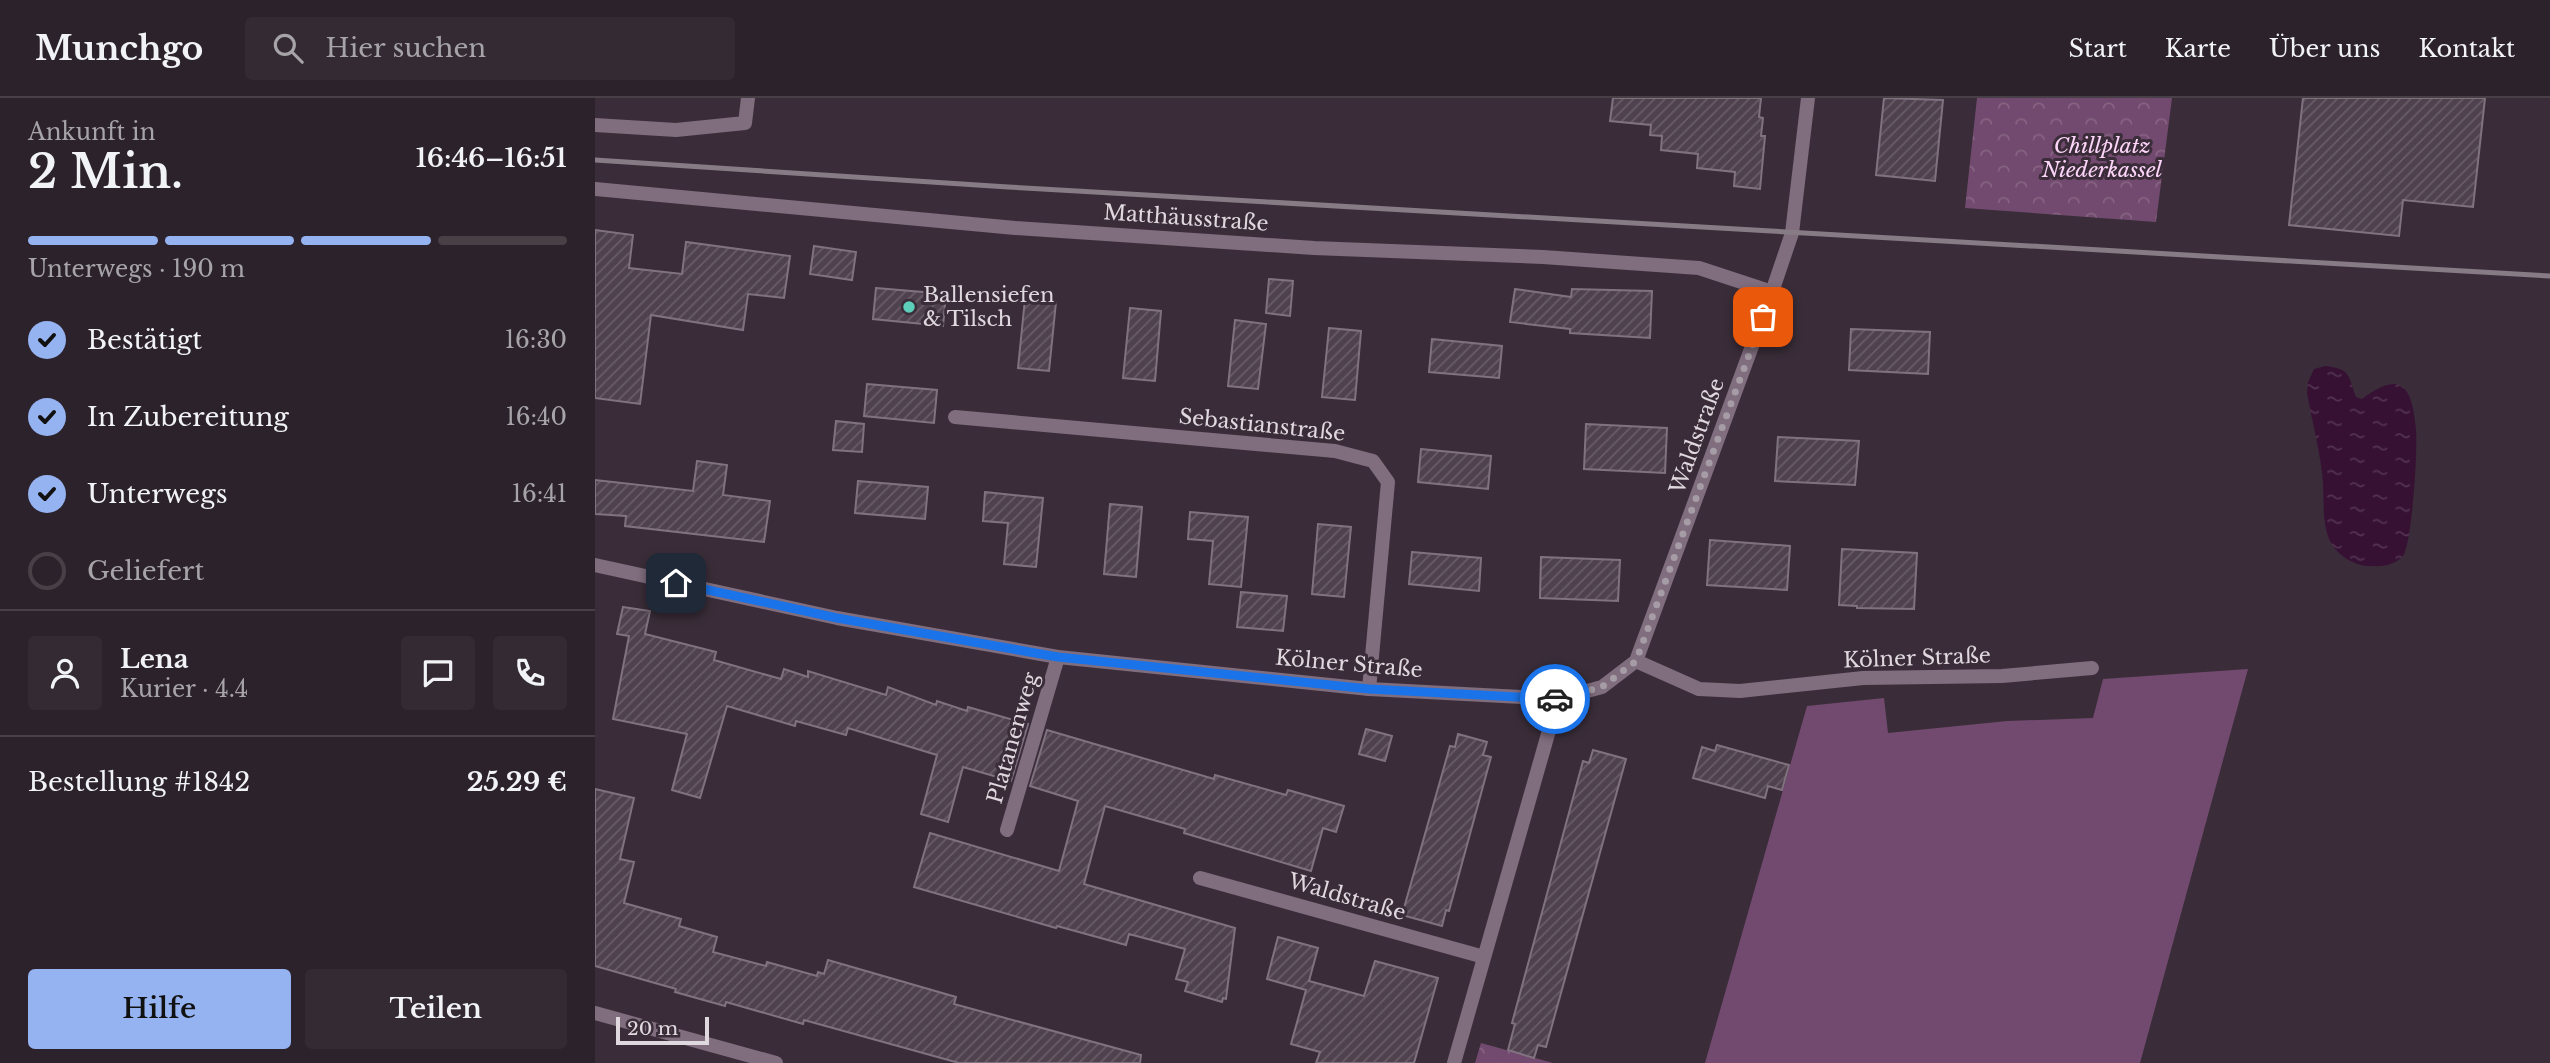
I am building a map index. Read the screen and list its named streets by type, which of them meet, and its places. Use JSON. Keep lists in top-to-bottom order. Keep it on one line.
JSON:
{"streets":{"street":["Matthäusstraße","Sebastianstraße","Waldstraße","Kölner Straße","Platanenweg"]},"crossings":[["Matthäusstraße","Waldstraße"],["Sebastianstraße","Kölner Straße"],["Waldstraße","Kölner Straße"],["Kölner Straße","Platanenweg"]],"parks":["Chillplatz Niederkassel"],"places":["Ballensiefen & Tilsch"],"scale_bar":"20 m","page":{"header":"Munchgo","search":"Hier suchen","nav":["Start","Karte","Über uns","Kontakt"],"heading":["2 Min.","Ankunft in","16:46–16:51"],"panel":["Lena","Kurier · 4.4","Bestellung #1842","25.29 €"],"bar":"Unterwegs · 190 m","list":[["Bestätigt","16:30"],["In Zubereitung","16:40"],["Unterwegs","16:41"],"Geliefert"],"buttons":["Hilfe","Teilen"],"scale":"20 m"}}
